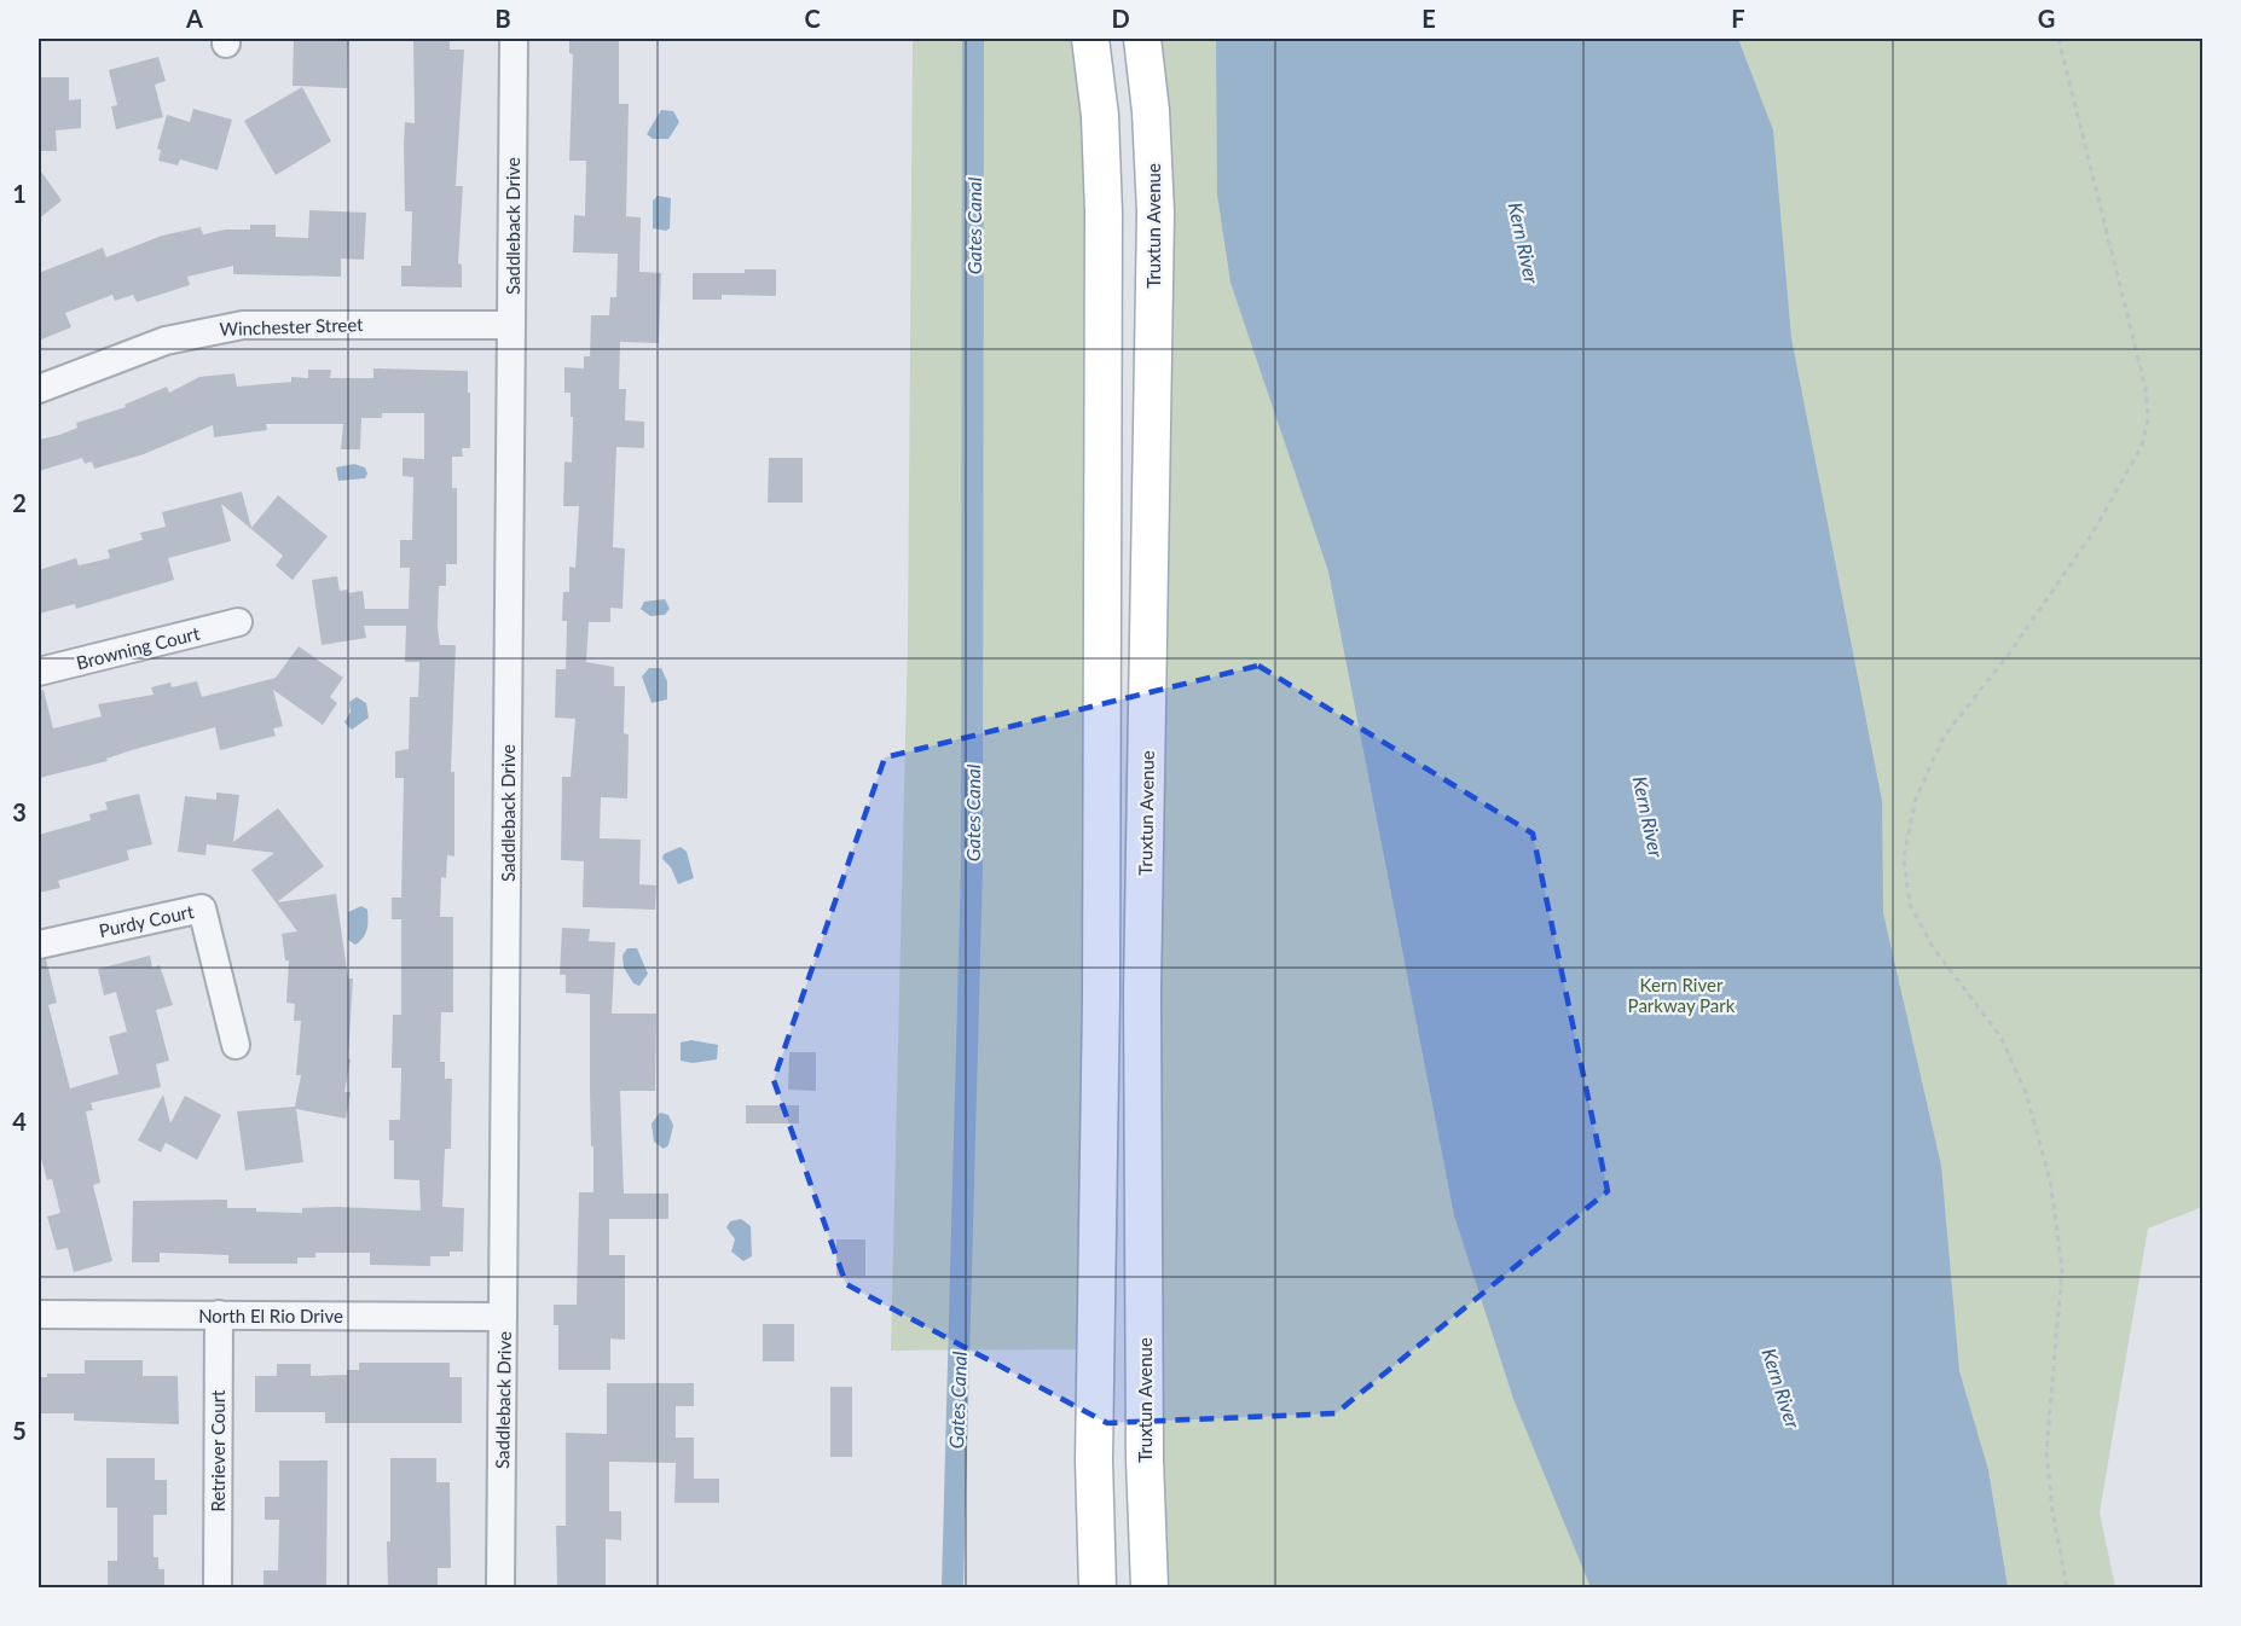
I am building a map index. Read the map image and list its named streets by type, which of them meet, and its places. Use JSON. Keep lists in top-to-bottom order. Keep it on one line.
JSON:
{"streets":{"main road":["Truxtun Avenue"],"street":["Saddleback Drive","Winchester Street","Browning Court","Purdy Court","North El Rio Drive","Retriever Court"]},"crossings":[["Saddleback Drive","Winchester Street"],["Saddleback Drive","North El Rio Drive"],["North El Rio Drive","Retriever Court"]],"water":["Gates Canal","Kern River"],"parks":["Kern River Parkway Park"],"grid":{"columns":["A","B","C","D","E","F","G"],"rows":["1","2","3","4","5"]}}
